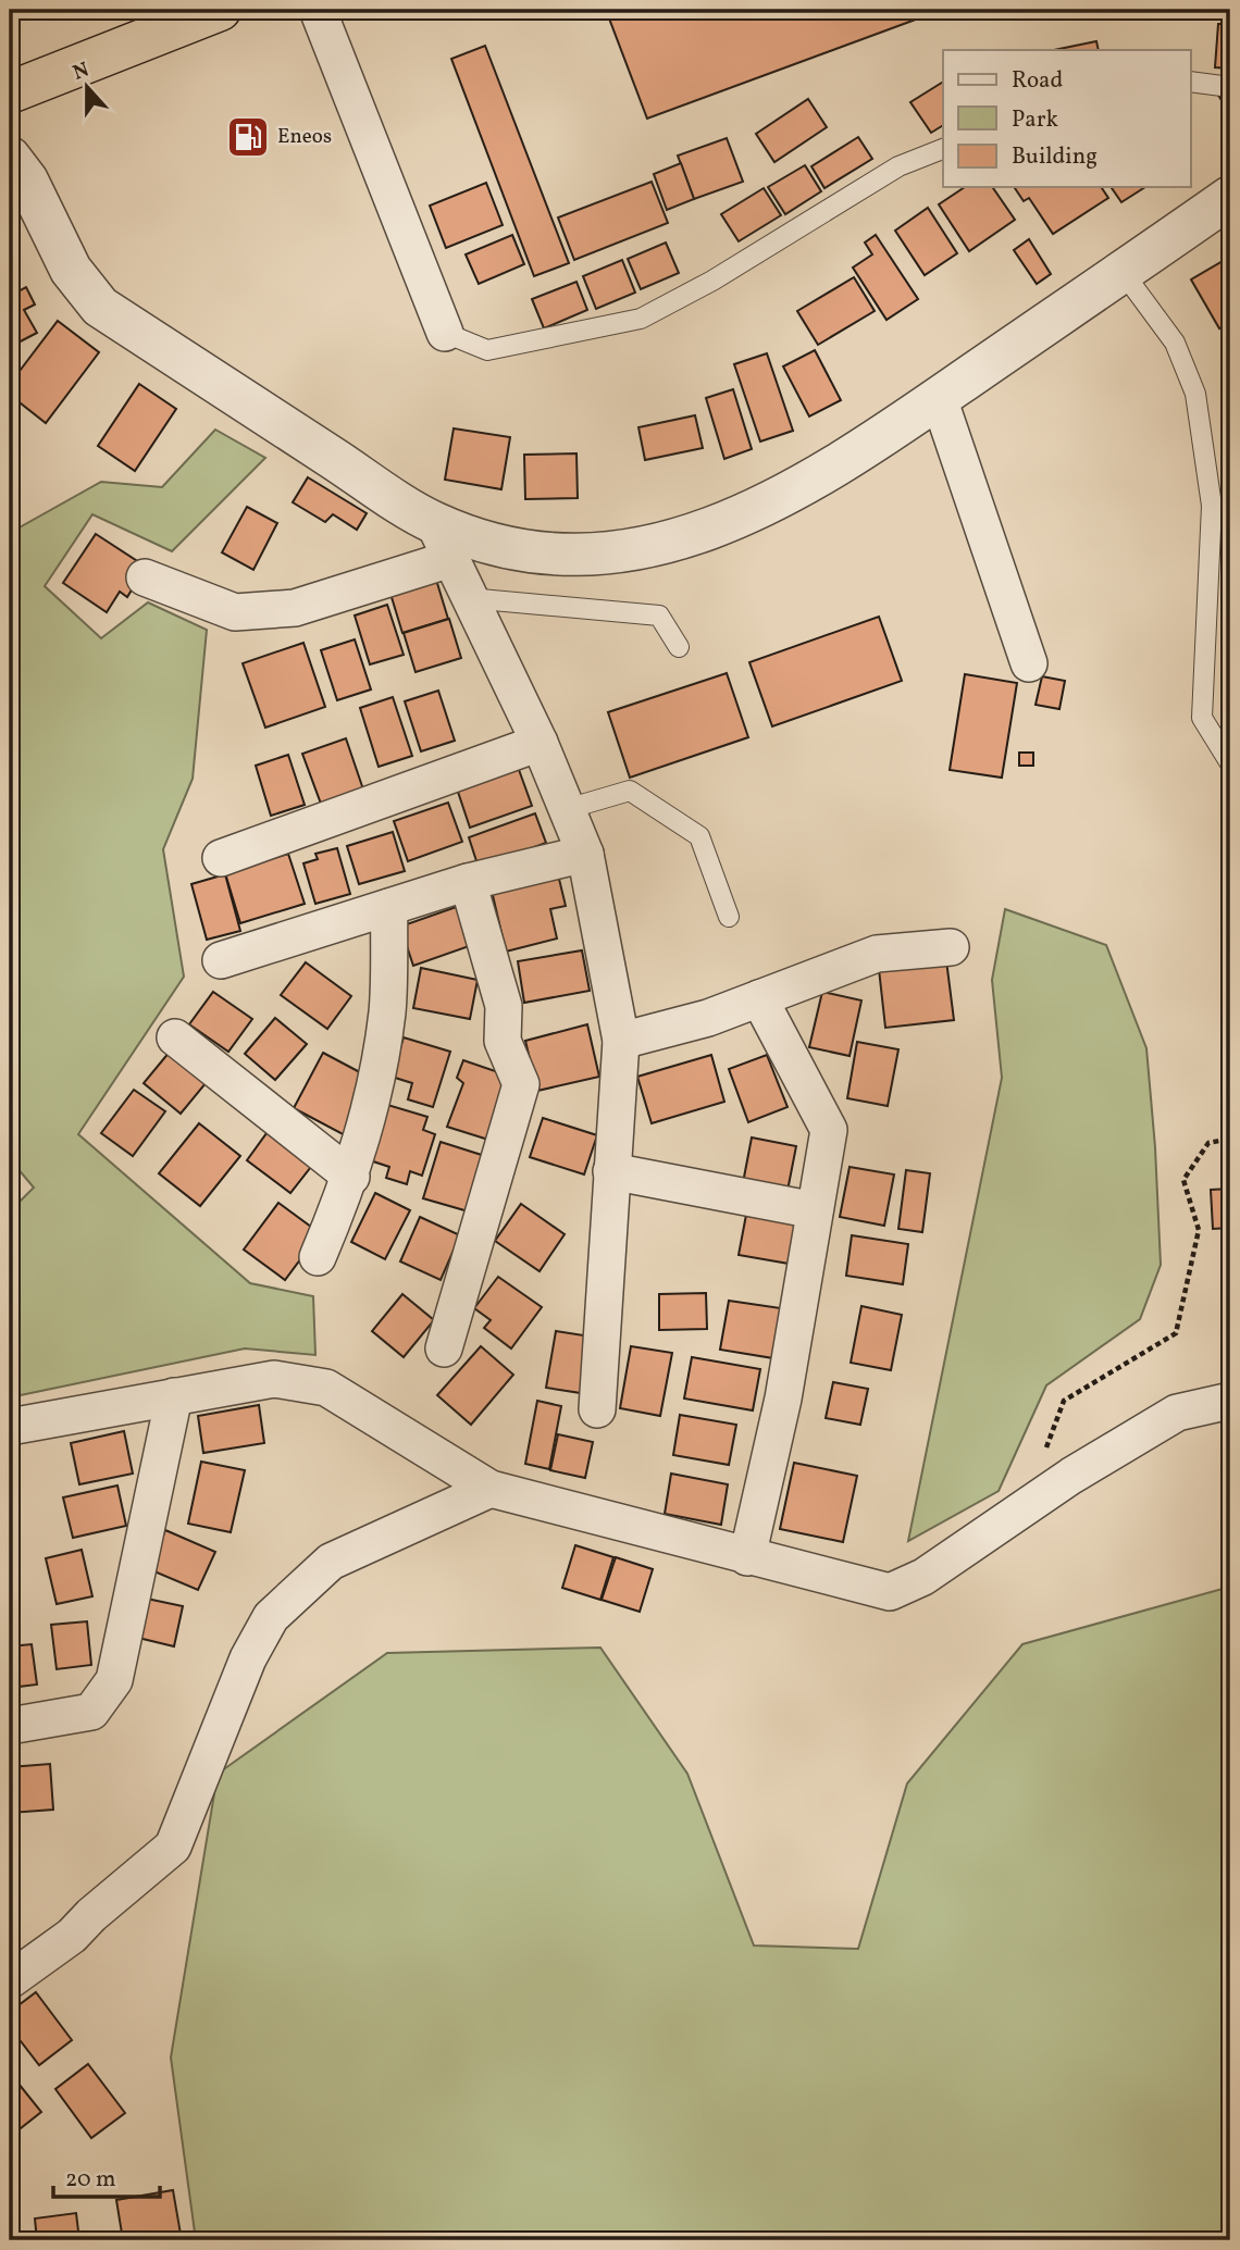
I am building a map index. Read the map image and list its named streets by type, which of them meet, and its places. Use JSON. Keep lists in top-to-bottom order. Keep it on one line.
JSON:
{"places":{"fuel station":["Eneos"]},"legend":["Road","Park","Building"],"scale_bar":"20 m","north":"top"}
